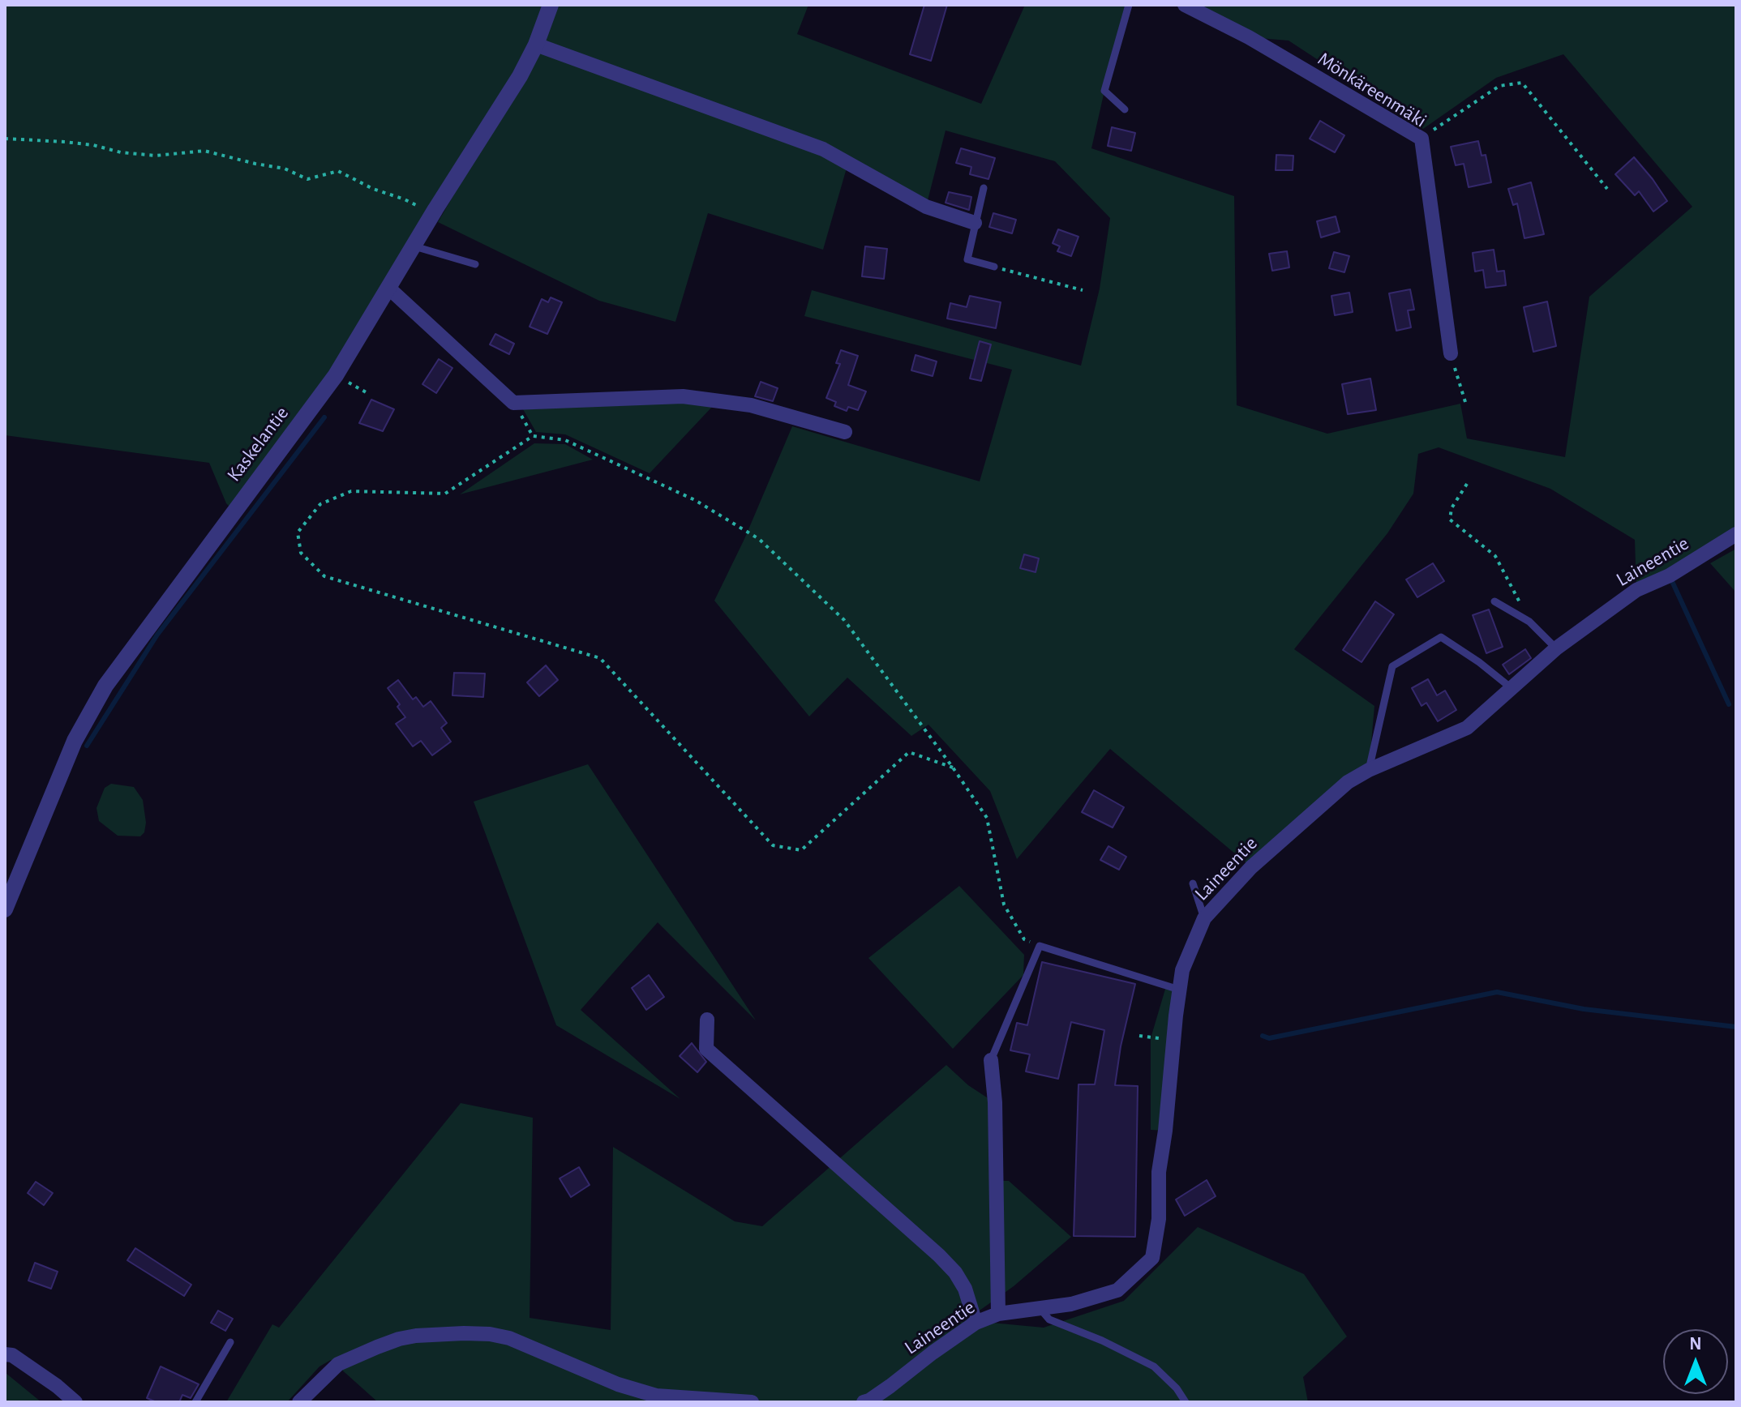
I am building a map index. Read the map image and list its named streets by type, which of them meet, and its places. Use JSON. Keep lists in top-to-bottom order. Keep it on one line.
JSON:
{"streets":{"street":["Mönkäreenmäki","Kaskelantie","Laineentie"]},"north":"top"}
